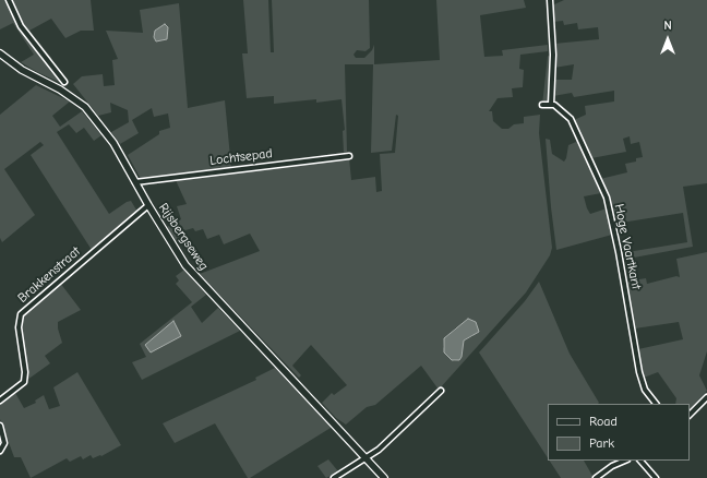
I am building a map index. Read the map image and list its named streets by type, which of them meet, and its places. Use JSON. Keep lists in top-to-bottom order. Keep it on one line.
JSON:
{"streets":{"main road":["Rijsbergseweg"],"street":["Lochtsepad","Hoge Vaartkant","Brakkenstraat"]},"crossings":[["Lochtsepad","Rijsbergseweg"],["Rijsbergseweg","Brakkenstraat"]],"legend":["Road","Park"],"north":"top"}
